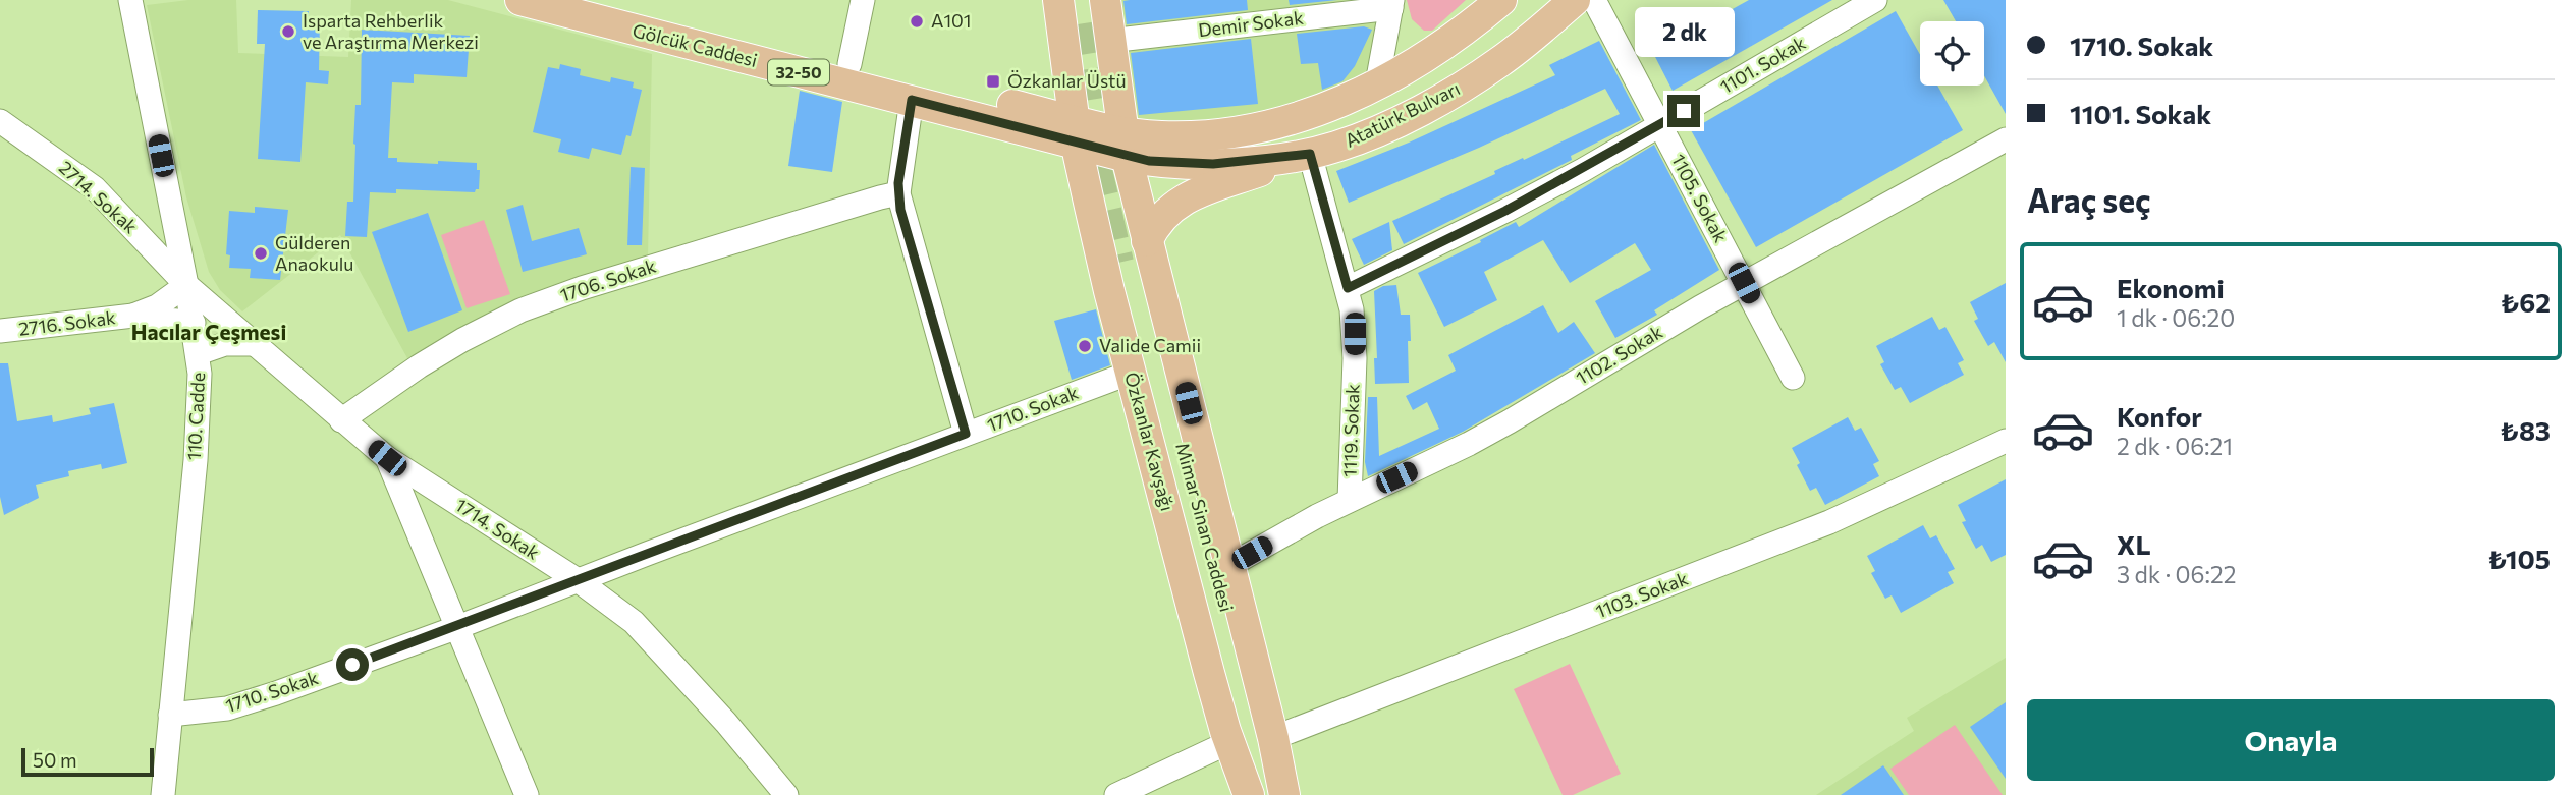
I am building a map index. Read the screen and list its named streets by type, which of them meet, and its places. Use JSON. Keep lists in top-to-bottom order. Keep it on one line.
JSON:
{"streets":{"main road":["Gölcük Caddesi","32-50","Atatürk Bulvarı","Özkanlar Kavşağı","Mimar Sinan Caddesi"],"street":["Demir Sokak","1101. Sokak","2714. Sokak","1105. Sokak","1706. Sokak","2716. Sokak","1102. Sokak","1710. Sokak","110. Cadde","1119. Sokak","1714. Sokak","1103. Sokak"]},"crossings":[["Gölcük Caddesi","Atatürk Bulvarı"],["Gölcük Caddesi","Özkanlar Kavşağı"],["1101. Sokak","1105. Sokak"],["1101. Sokak","1119. Sokak"],["Atatürk Bulvarı","1119. Sokak"],["Atatürk Bulvarı","Özkanlar Kavşağı"],["2714. Sokak","2716. Sokak"],["2714. Sokak","110. Cadde"],["2714. Sokak","1714. Sokak"],["1105. Sokak","1102. Sokak"],["1706. Sokak","1714. Sokak"],["2716. Sokak","110. Cadde"],["2716. Sokak","1714. Sokak"],["1102. Sokak","1119. Sokak"],["1710. Sokak","110. Cadde"],["1710. Sokak","Özkanlar Kavşağı"],["1710. Sokak","1714. Sokak"],["110. Cadde","1714. Sokak"]],"districts":["Hacılar Çeşmesi"],"places":{"other":["A101","Isparta Rehberlik ve Araştırma Merkezi","Gülderen Anaokulu","Valide Camii"],"transit":["Özkanlar Üstü"]},"scale_bar":"50 m","page":{"banner":["1710. Sokak","1101. Sokak"],"bubble":"2 dk","heading":"Araç seç","list":[{"name":"Ekonomi","note":"1 dk · 06:20","value":"₺62"},{"name":"Konfor","note":"2 dk · 06:21","value":"₺83"},{"name":"XL","note":"3 dk · 06:22","value":"₺105"}],"buttons":"Onayla","scale":"50 m"}}
